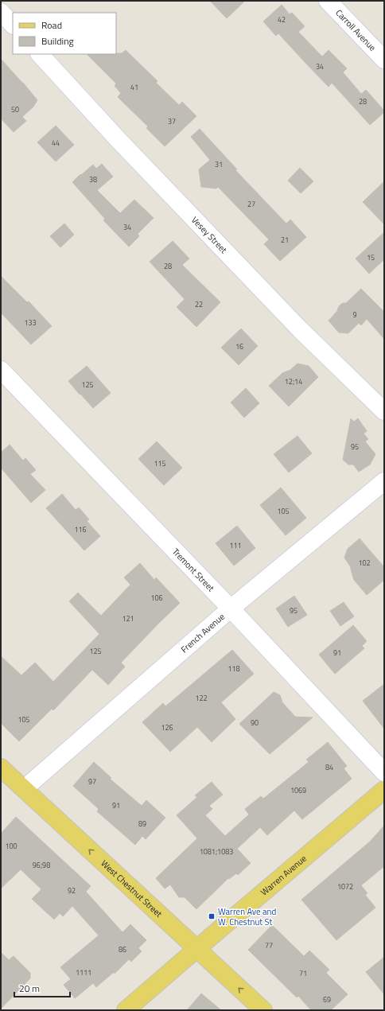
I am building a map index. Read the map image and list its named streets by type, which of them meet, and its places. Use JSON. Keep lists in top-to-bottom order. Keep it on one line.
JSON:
{"streets":{"main road":["Warren Avenue","West Chestnut Street"],"street":["Carroll Avenue","Vesey Street","Tremont Street","French Avenue"]},"crossings":[["Tremont Street","French Avenue"],["French Avenue","West Chestnut Street"],["Warren Avenue","West Chestnut Street"]],"one_way":["West Chestnut Street"],"places":{"transit":["Warren Ave and W. Chestnut St"]},"house_numbers":["42","34","41","28","50","37","44","31","38","27","34","21","15","28","22","9","133","16","12;14","125","95","115","105","116","111","102","106","95","121","125","91","118","122","105","90","126","84","97","1069","91","89","100","1081;1083","96;98","1072","92","77","86","1111","71","69"],"legend":["Road","Building"],"scale_bar":"20 m"}
